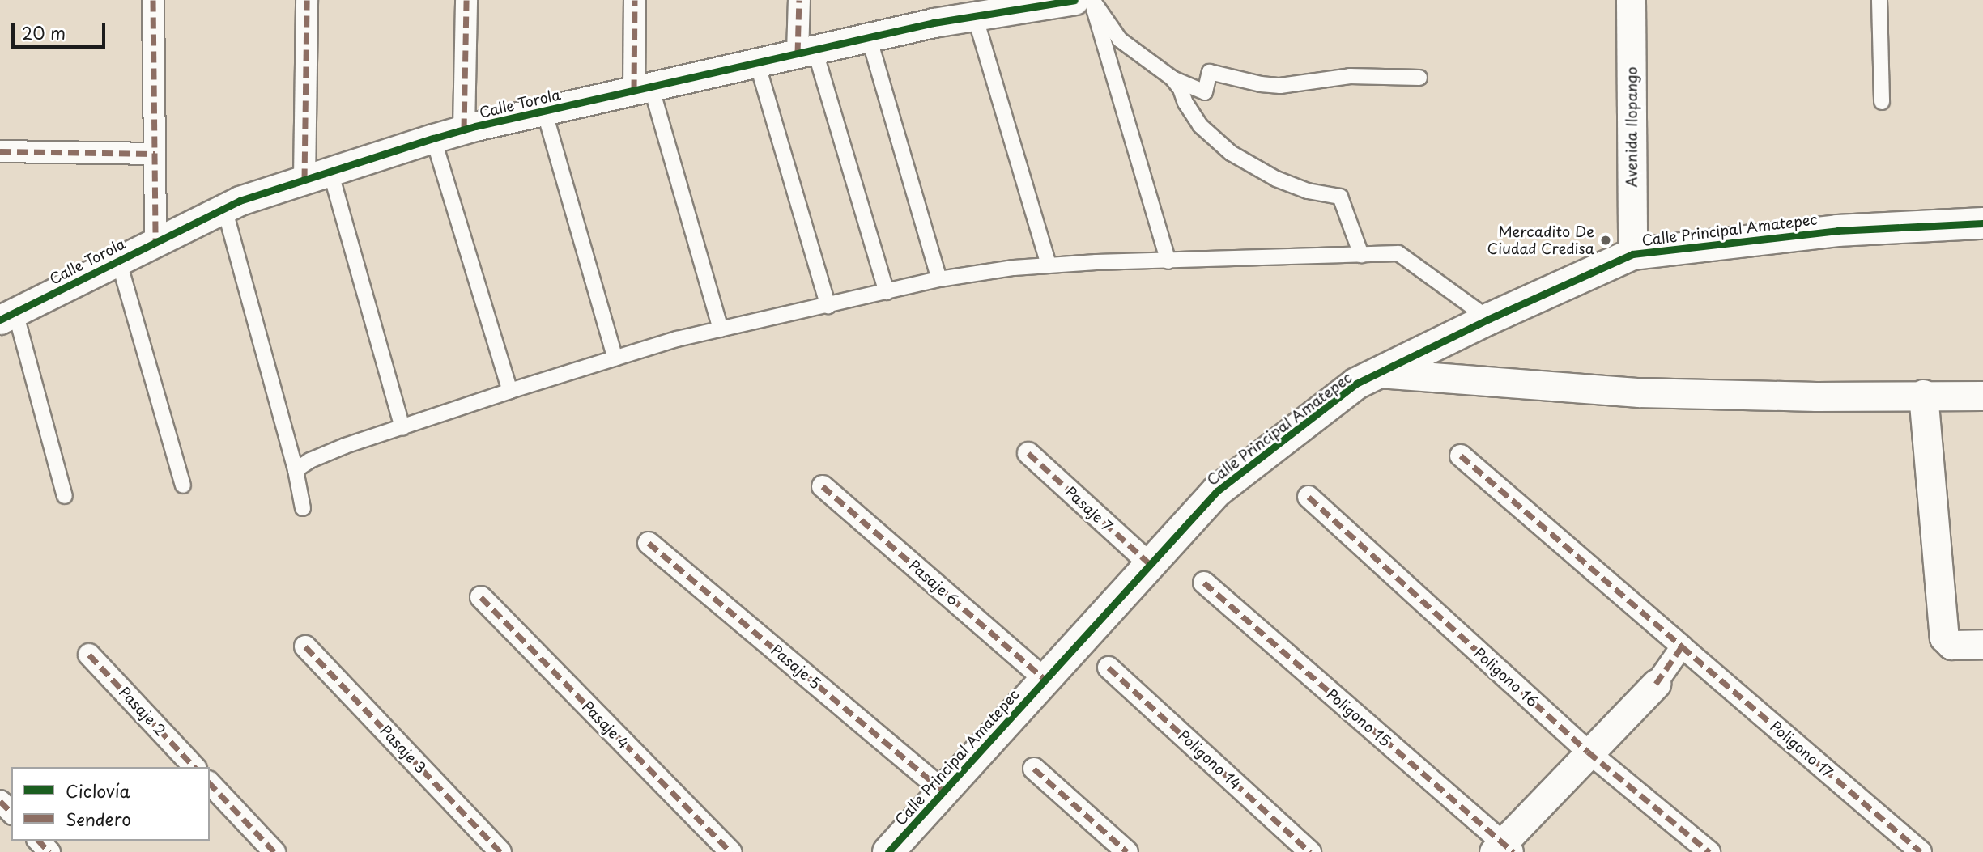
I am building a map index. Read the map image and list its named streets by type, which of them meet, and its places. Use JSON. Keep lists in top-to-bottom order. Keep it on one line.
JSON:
{"streets":{"street":["Calle Torola","Avenida Ilopango","Calle Principal Amatepec","Pasaje 7","Pasaje 6","Pasaje 5","Poligono 16","Pasaje 2","Poligono 15","Pasaje 4","Pasaje 3","Poligono 17","Poligono 14"]},"crossings":[["Avenida Ilopango","Calle Principal Amatepec"],["Calle Principal Amatepec","Pasaje 7"],["Calle Principal Amatepec","Pasaje 6"],["Calle Principal Amatepec","Pasaje 5"]],"places":["Mercadito De Ciudad Credisa"],"legend":["Ciclovía","Sendero"],"scale_bar":"20 m"}
